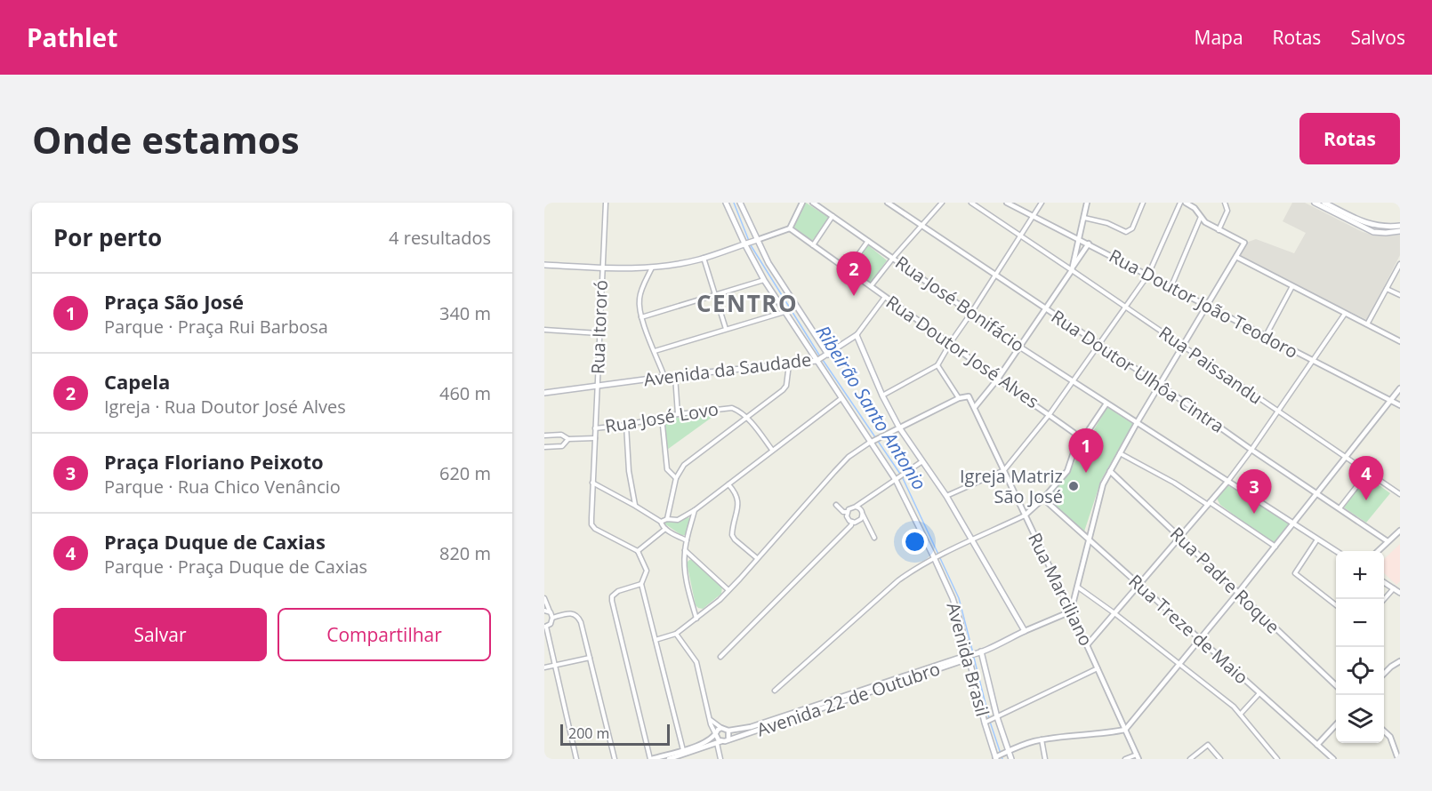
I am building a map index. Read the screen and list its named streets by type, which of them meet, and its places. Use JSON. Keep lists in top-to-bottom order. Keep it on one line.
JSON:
{"streets":{"main road":["Avenida da Saudade","Avenida Brasil"],"street":["Rua José Bonifácio","Rua Doutor João Teodoro","Rua Itororó","Rua Doutor José Alves","Rua Paissandu","Rua Doutor Ulhôa Cintra","Rua José Lovo","Rua Padre Roque","Rua Marciliano","Rua Treze de Maio","Avenida 22 de Outubro"]},"crossings":[["Rua Itororó","Avenida da Saudade"],["Rua Itororó","Rua José Lovo"],["Rua Doutor José Alves","Avenida da Saudade"],["Avenida da Saudade","Avenida Brasil"],["Avenida Brasil","Avenida 22 de Outubro"]],"districts":["CENTRO"],"water":["Ribeirão Santo Antonio"],"places":["Igreja Matriz São José"],"scale_bar":"200 m","page":{"header":"Pathlet","nav":["Mapa","Rotas","Salvos"],"buttons":["Rotas",["Salvar","Compartilhar"]],"title":"Onde estamos","heading":["Por perto","4 resultados"],"pins":["2","1","4","3"],"list":[{"mark":"1","name":"Praça São José","note":"Parque · Praça Rui Barbosa","value":"340 m"},{"mark":"2","name":"Capela","note":"Igreja · Rua Doutor José Alves","value":"460 m"},{"mark":"3","name":"Praça Floriano Peixoto","note":"Parque · Rua Chico Venâncio","value":"620 m"},{"mark":"4","name":"Praça Duque de Caxias","note":"Parque · Praça Duque de Caxias","value":"820 m"}],"map_buttons":["+","−"],"scale":"200 m"}}
